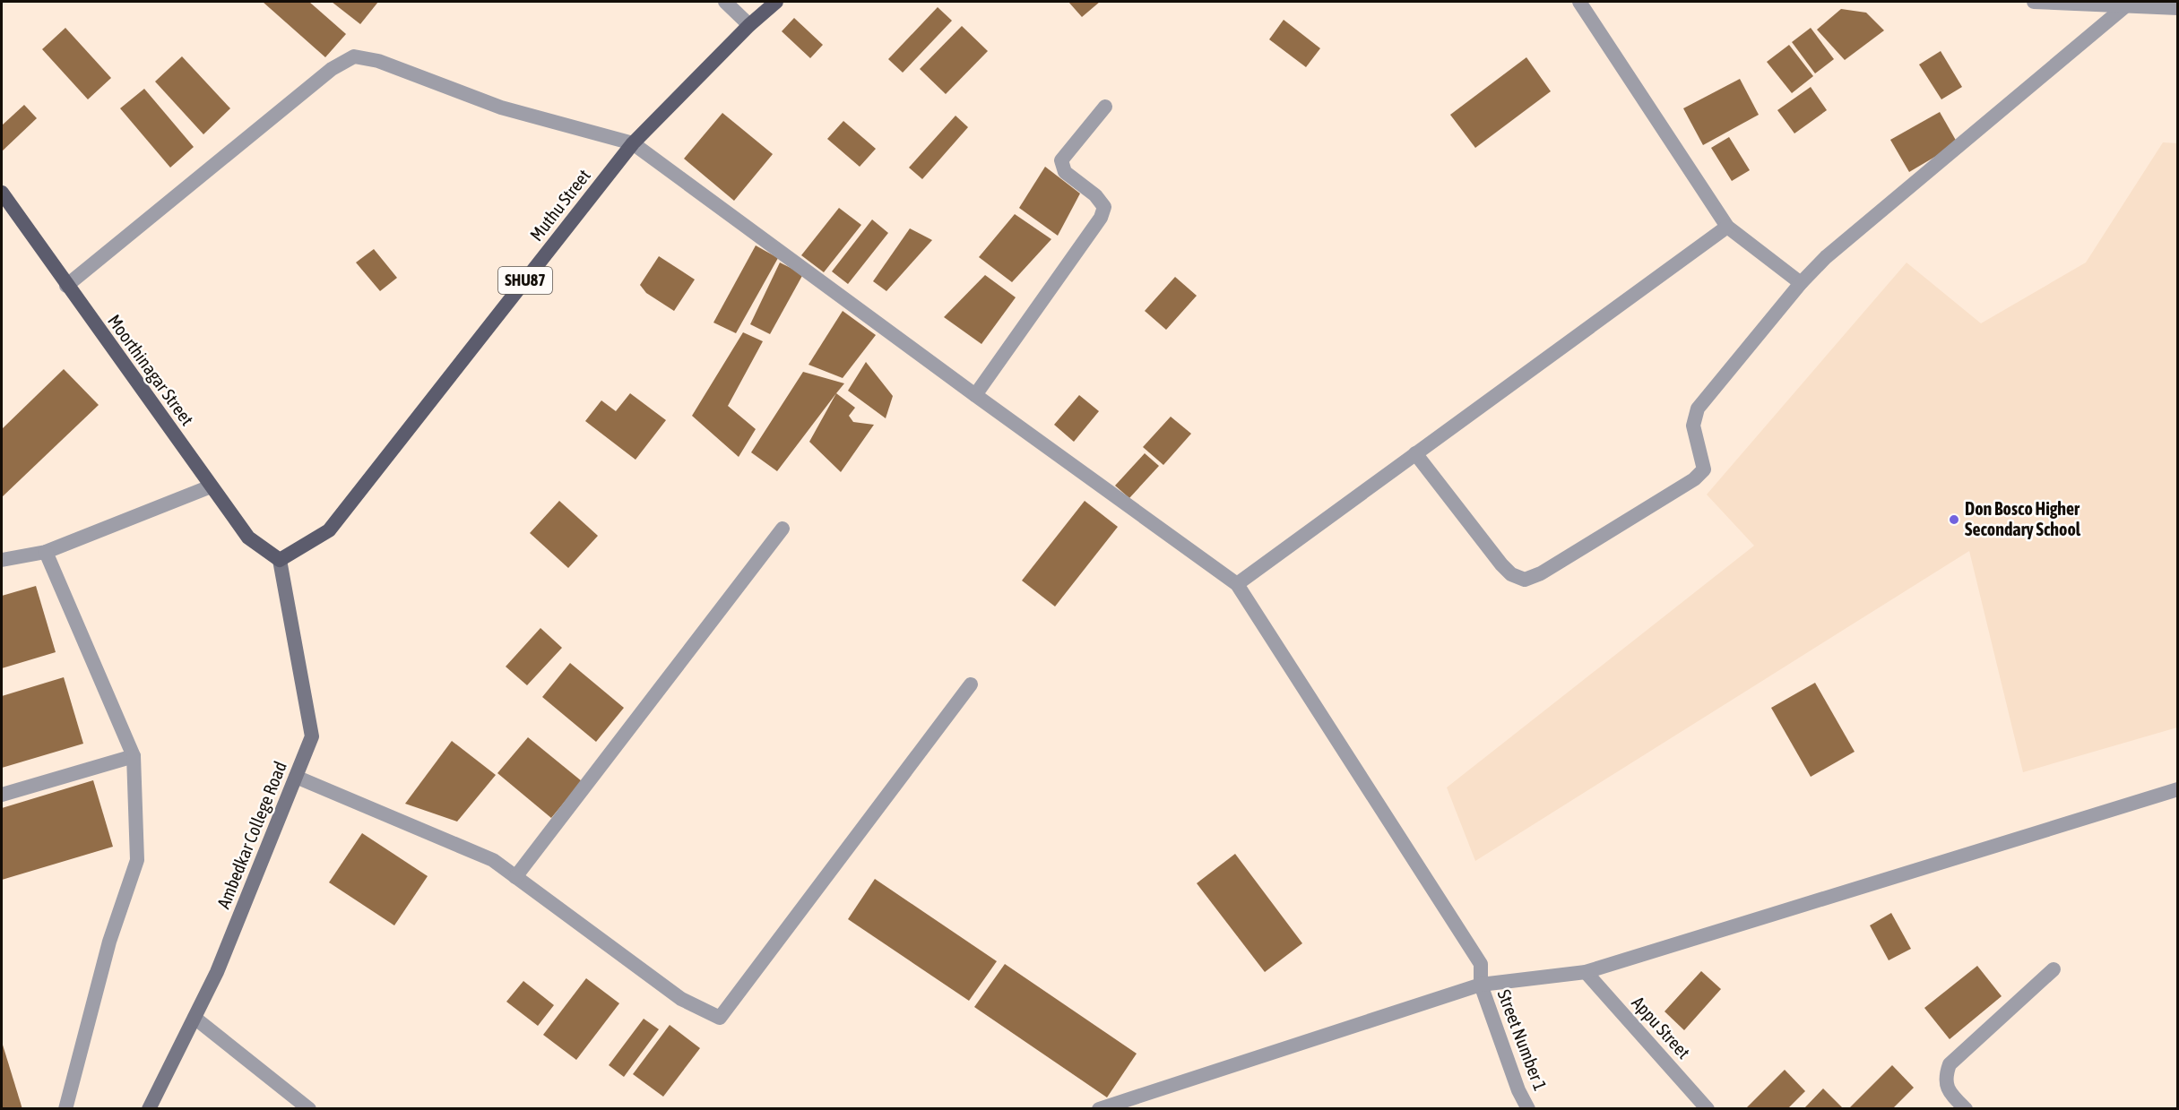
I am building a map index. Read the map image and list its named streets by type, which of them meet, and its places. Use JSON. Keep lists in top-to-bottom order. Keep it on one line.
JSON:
{"streets":{"main road":["Muthu Street","SHU87","Moorthinagar Street","Ambedkar College Road"],"street":["Appu Street","Street Number 1"]},"crossings":[["Muthu Street","Moorthinagar Street"],["Muthu Street","Ambedkar College Road"],["Moorthinagar Street","Ambedkar College Road"]],"places":["Don Bosco Higher Secondary School"]}
